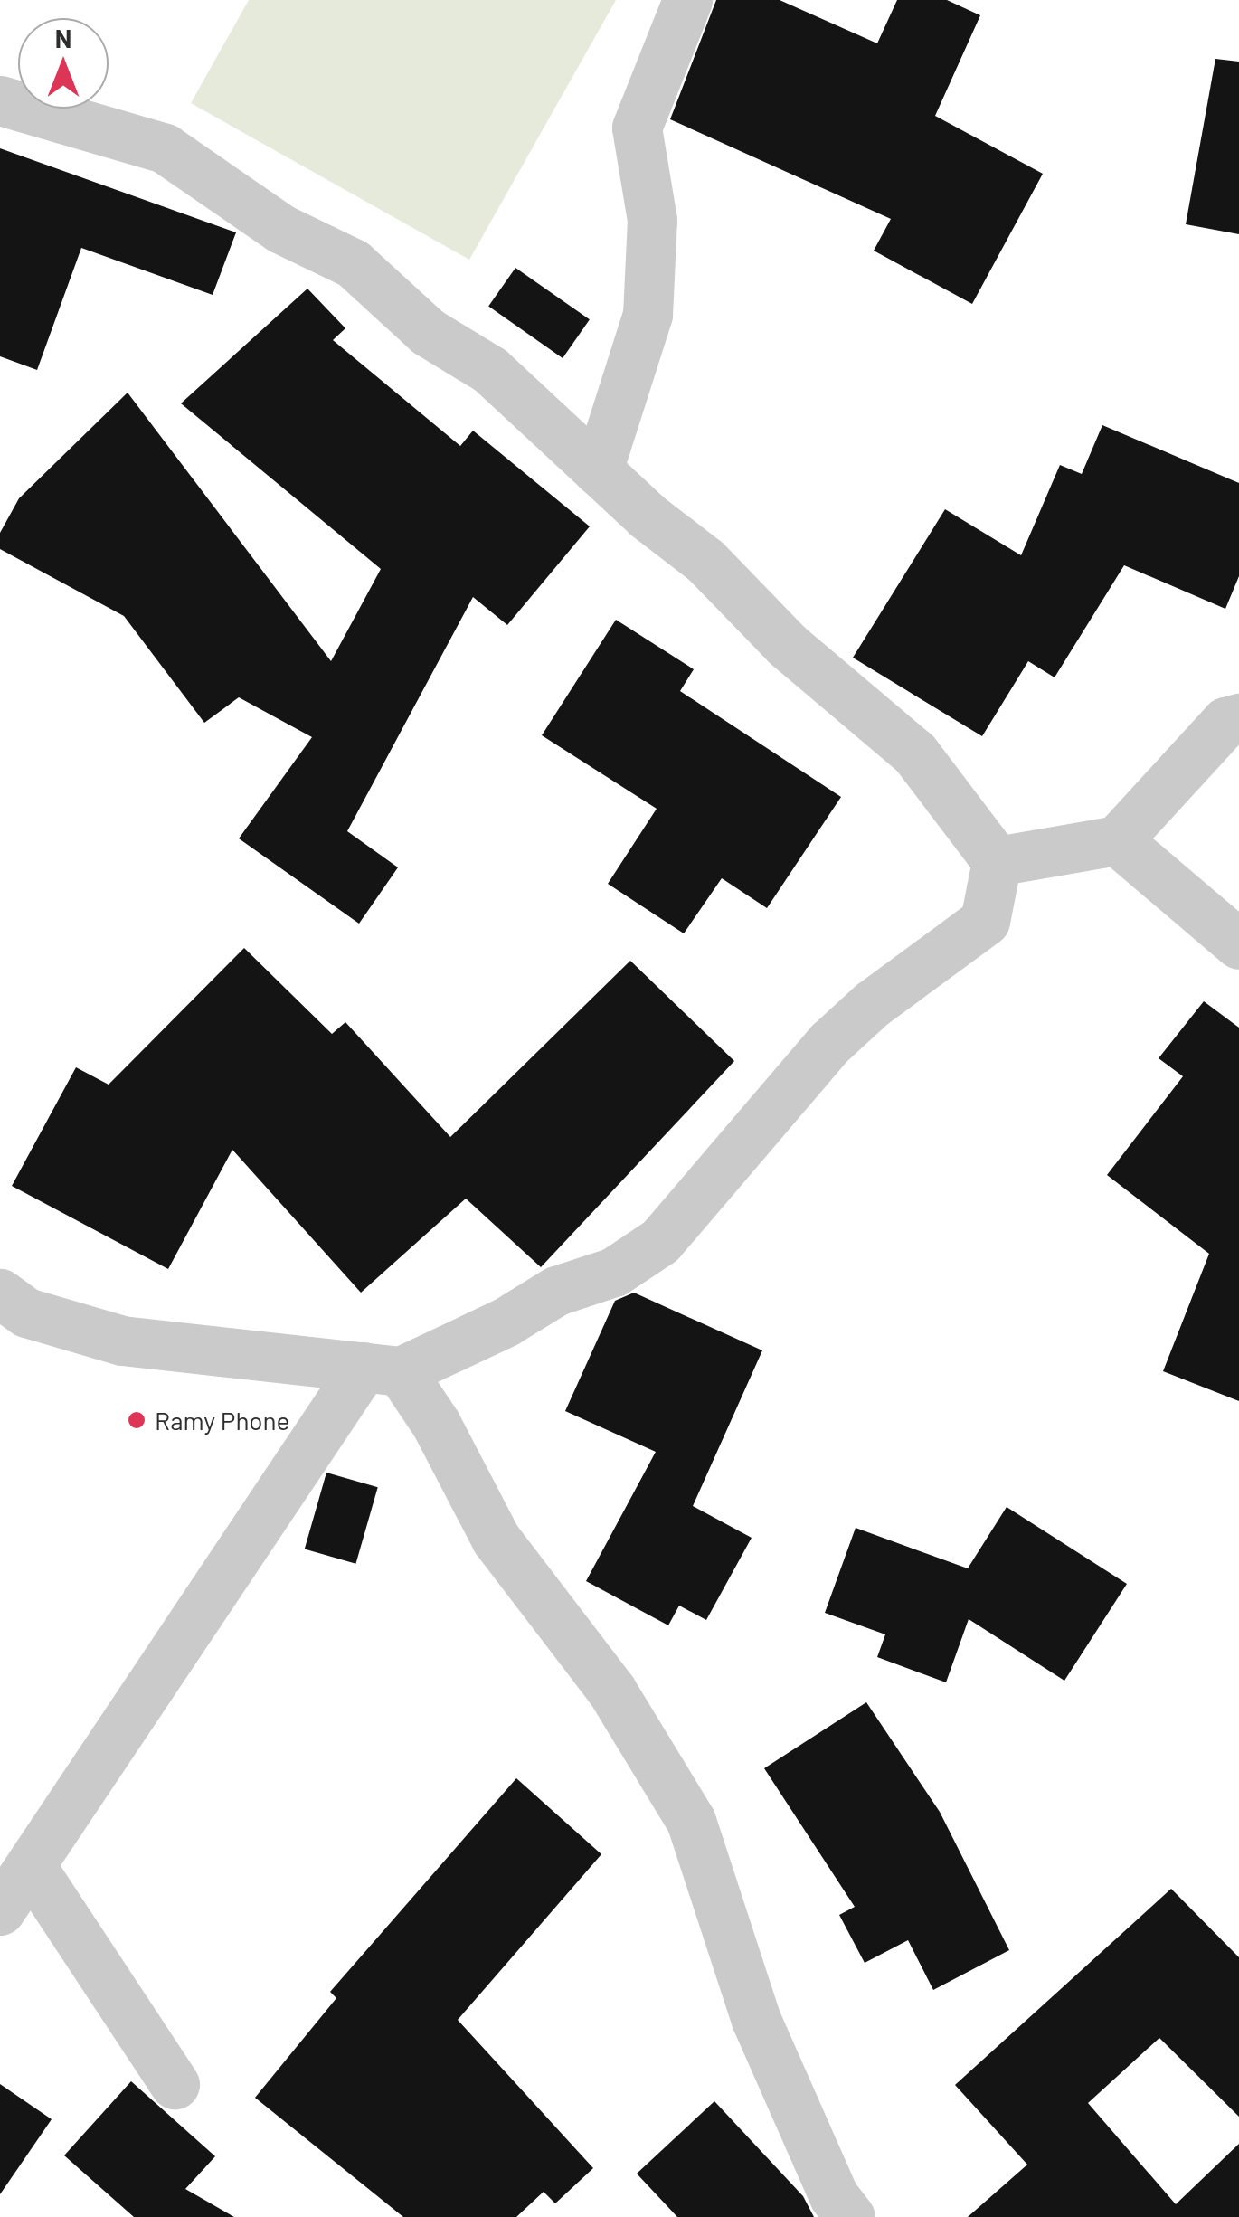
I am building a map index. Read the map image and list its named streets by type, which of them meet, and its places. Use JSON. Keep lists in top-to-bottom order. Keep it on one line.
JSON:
{"places":["Ramy Phone"],"north":"top"}
